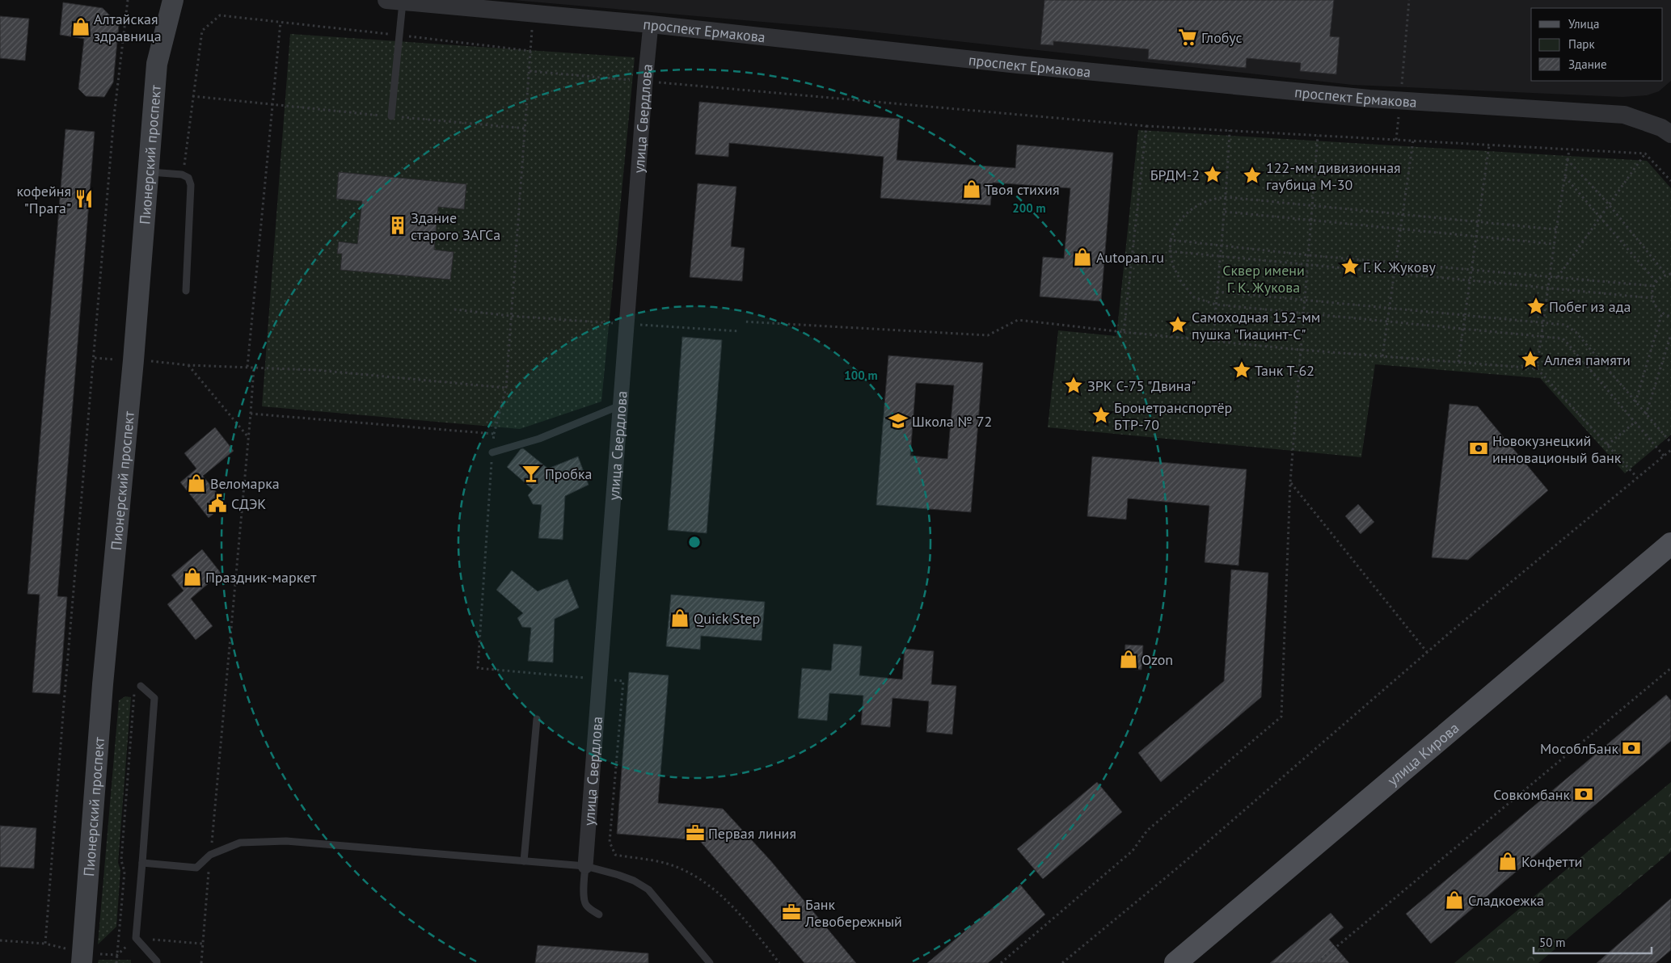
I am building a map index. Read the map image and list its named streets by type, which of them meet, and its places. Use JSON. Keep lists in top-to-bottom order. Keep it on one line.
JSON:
{"streets":{"main road":["Пионерский проспект","улица Кирова"],"street":["проспект Ермакова","улица Свердлова"]},"crossings":[["проспект Ермакова","улица Свердлова"]],"parks":["Сквер имени Г. К. Жукова"],"places":{"shop":["Алтайская здравница","Твоя стихия","Autopan.ru","Веломарка","Праздник-маркет","Quick Step","Ozon","Конфетти","Сладкоежка"],"supermarket":["Глобус"],"place":["БРДМ-2","122-мм дивизионная гаубица М-30","Г. К. Жукову","Побег из ада","Самоходная 152-мм пушка \"Гиацинт-С\"","Аллея памяти","Танк Т-62","ЗРК С-75 \"Двина\"","Бронетранспортёр БТР-70"],"restaurant":["кофейня \"Прага\""],"building":["Здание старого ЗАГСа"],"school or university":["Школа № 72"],"bank":["Новокузнецкий инновационый банк","МособлБанк","Совкомбанк"],"bar":["Пробка"],"public building":["СДЭК"],"office":["Первая линия","Банк Левобережный"]},"legend":["Улица","Парк","Здание"],"scale_bar":"50 m","rings":["200 m","100 m"]}
